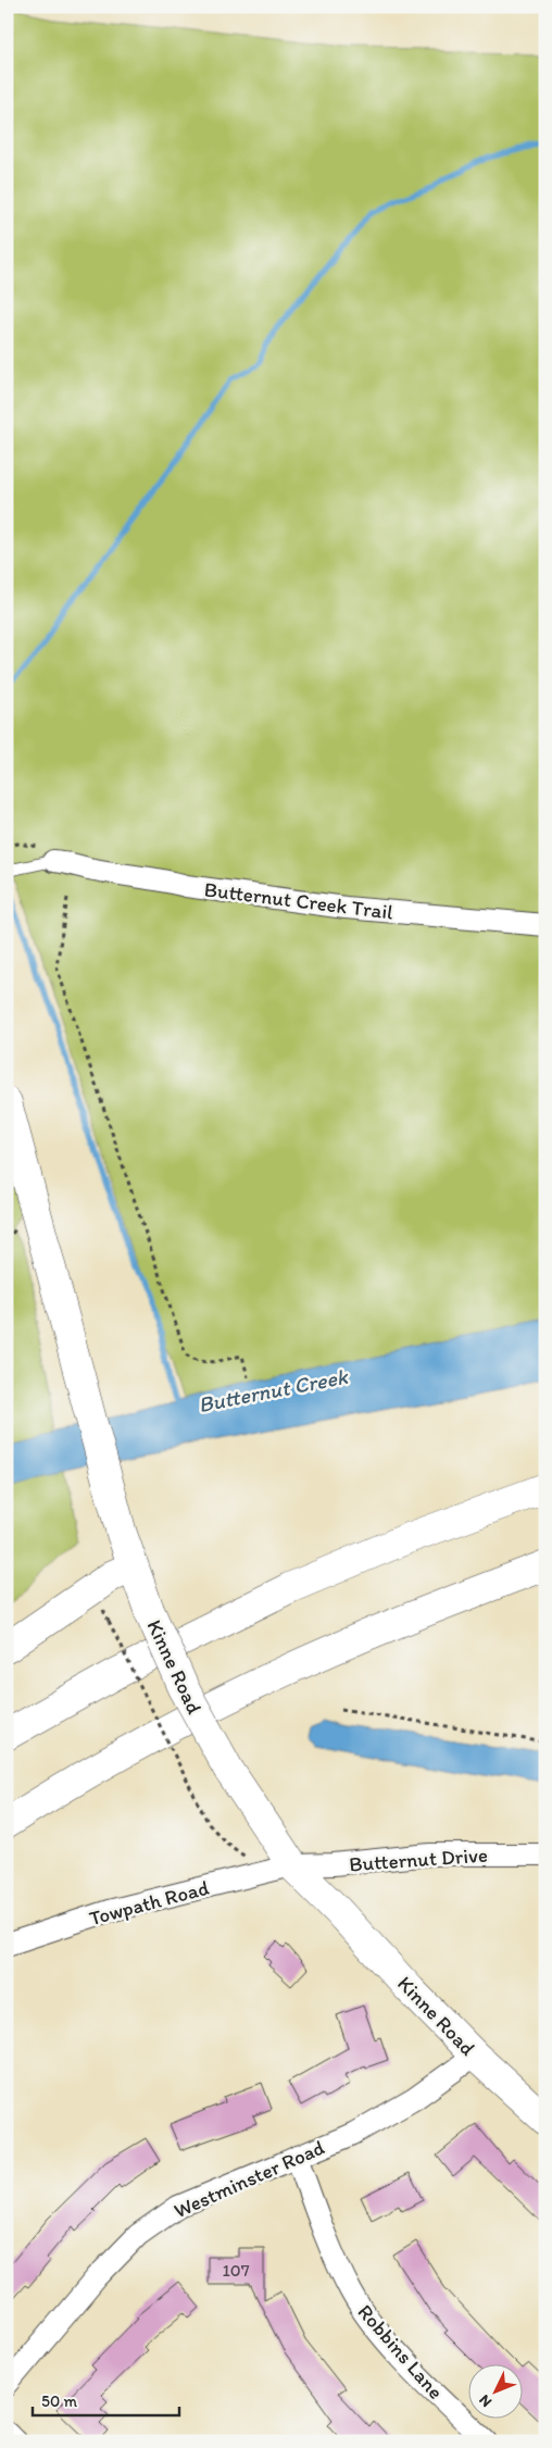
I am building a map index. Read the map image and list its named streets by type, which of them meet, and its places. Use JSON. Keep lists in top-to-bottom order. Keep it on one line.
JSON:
{"streets":{"main road":["Kinne Road"],"street":["Butternut Creek Trail","Butternut Drive","Towpath Road","Westminster Road","Robbins Lane"]},"crossings":[["Kinne Road","Butternut Drive"],["Kinne Road","Towpath Road"],["Kinne Road","Westminster Road"],["Butternut Drive","Towpath Road"],["Westminster Road","Robbins Lane"]],"water":["Butternut Creek"],"house_numbers":["107"],"scale_bar":"50 m","north":"bottom left"}
